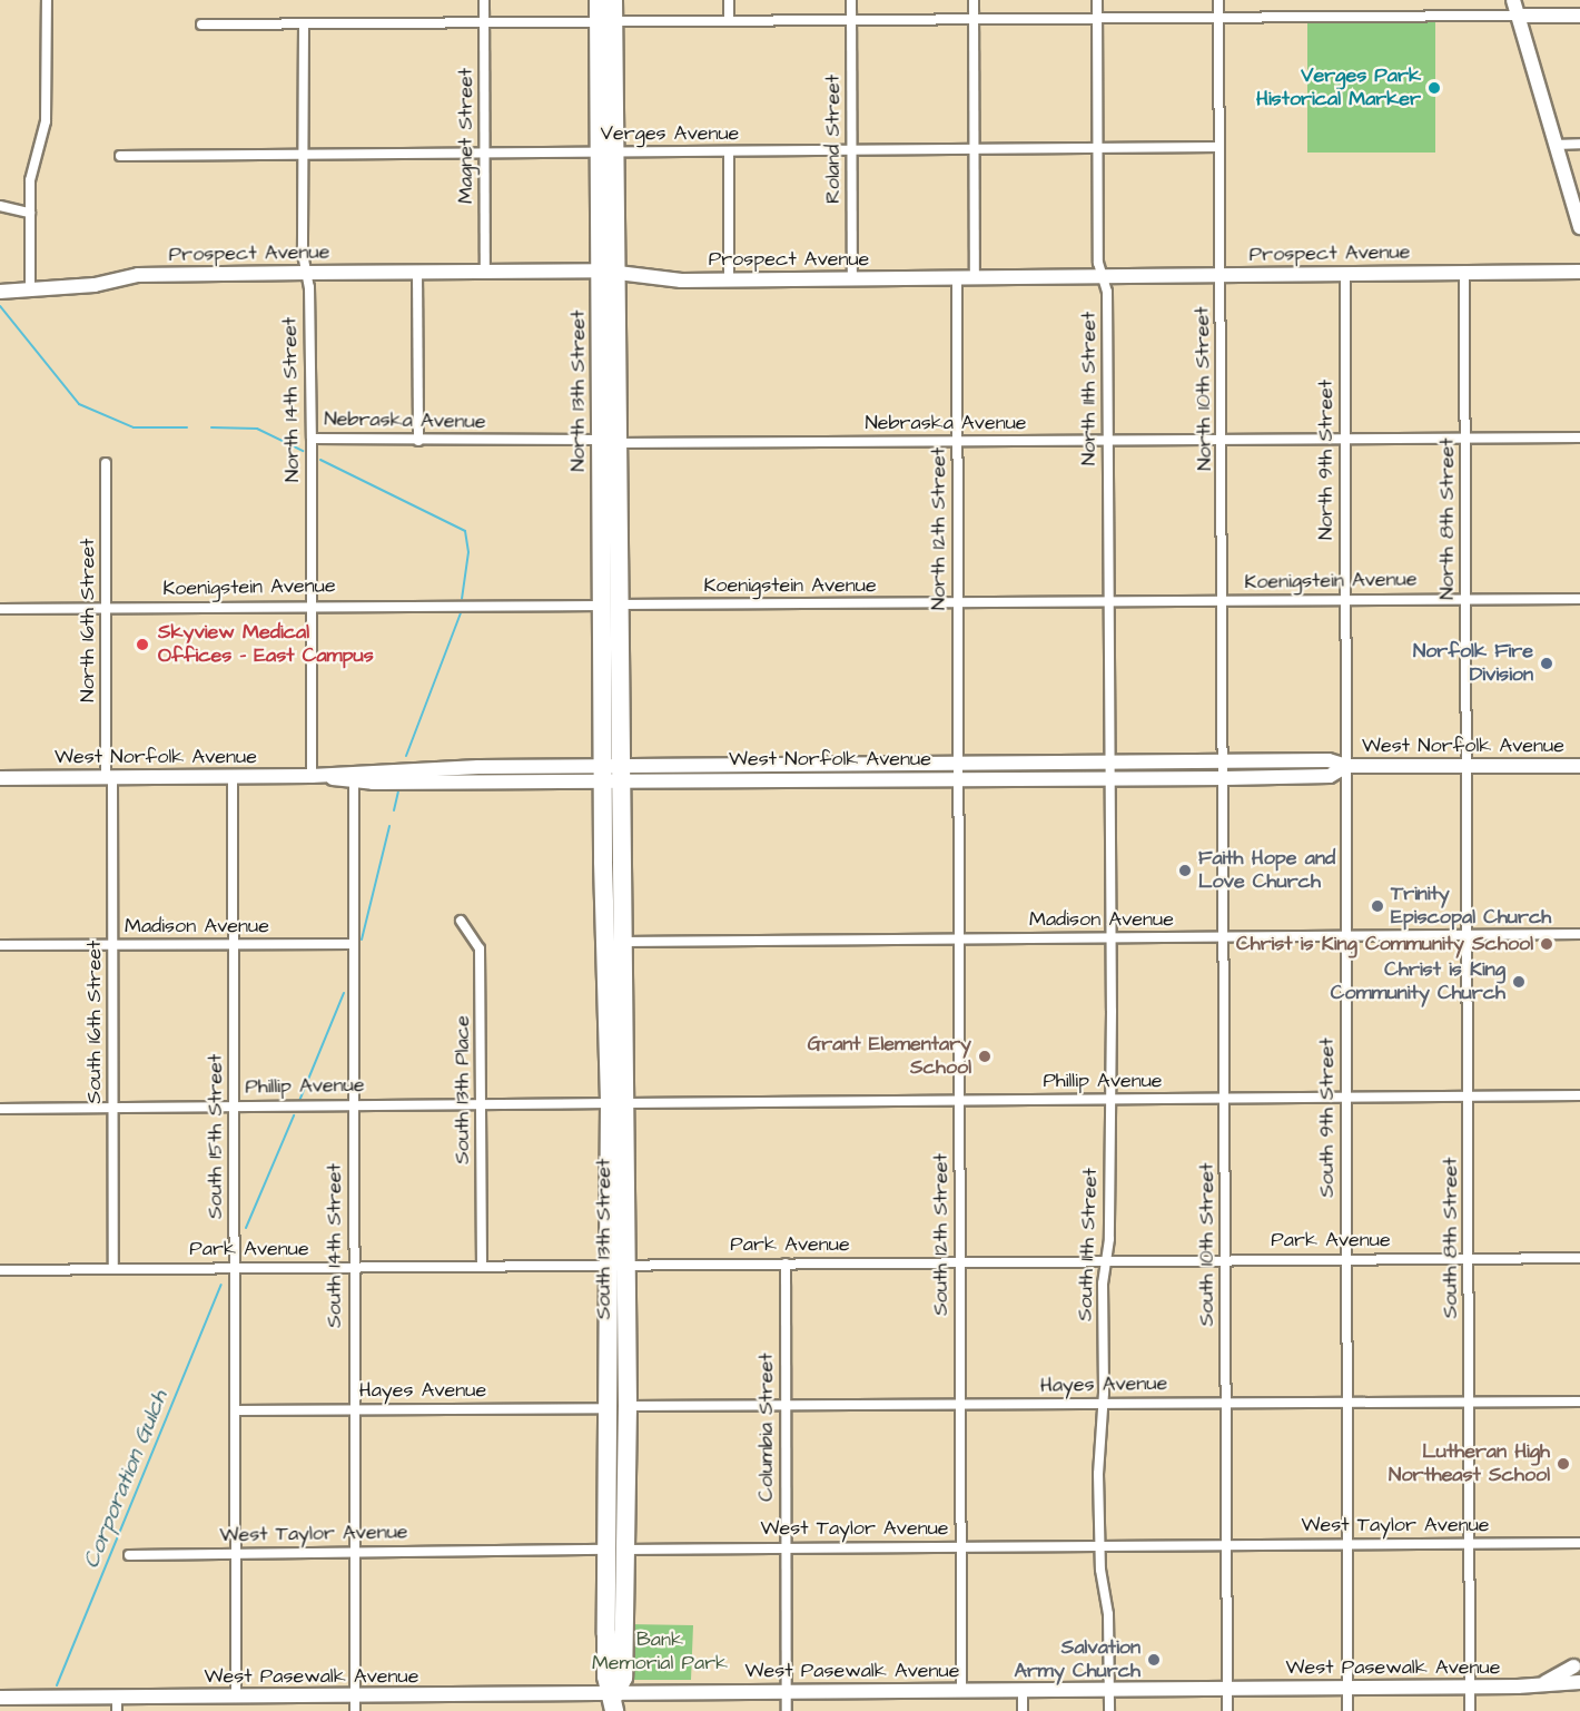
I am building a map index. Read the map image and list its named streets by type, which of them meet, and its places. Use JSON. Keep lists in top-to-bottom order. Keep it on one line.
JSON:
{"streets":{"highway":["North 13th Street","South 13th Street"],"street":["Verges Avenue","Magnet Street","Roland Street","Prospect Avenue","North 11th Street","North 10th Street","North 14th Street","Nebraska Avenue","North 9th Street","North 8th Street","North 12th Street","Koenigstein Avenue","North 16th Street","West Norfolk Avenue","Madison Avenue","South 16th Street","Phillip Avenue","South 13th Place","South 9th Street","South 15th Street","South 12th Street","South 8th Street","Park Avenue","South 11th Street","South 10th Street","South 14th Street","Hayes Avenue","Columbia Street","West Taylor Avenue","West Pasewalk Avenue"]},"crossings":[["Verges Avenue","Magnet Street"],["Verges Avenue","Roland Street"],["Verges Avenue","North 11th Street"],["Verges Avenue","North 10th Street"],["Verges Avenue","North 13th Street"],["Verges Avenue","North 14th Street"],["Magnet Street","Prospect Avenue"],["Roland Street","Prospect Avenue"],["Prospect Avenue","North 11th Street"],["Prospect Avenue","North 10th Street"],["Prospect Avenue","North 13th Street"],["Prospect Avenue","North 14th Street"],["Prospect Avenue","North 9th Street"],["Prospect Avenue","North 8th Street"],["Prospect Avenue","North 12th Street"],["North 11th Street","Nebraska Avenue"],["North 11th Street","Koenigstein Avenue"],["North 11th Street","West Norfolk Avenue"],["North 11th Street","South 11th Street"],["North 10th Street","Nebraska Avenue"],["North 10th Street","Koenigstein Avenue"],["North 10th Street","West Norfolk Avenue"],["North 10th Street","South 10th Street"],["North 13th Street","Nebraska Avenue"],["North 13th Street","Koenigstein Avenue"],["North 13th Street","West Norfolk Avenue"],["North 13th Street","South 13th Street"],["North 14th Street","Nebraska Avenue"],["North 14th Street","Koenigstein Avenue"],["North 14th Street","West Norfolk Avenue"],["Nebraska Avenue","North 9th Street"],["Nebraska Avenue","North 8th Street"],["Nebraska Avenue","North 12th Street"],["North 9th Street","Koenigstein Avenue"],["North 9th Street","West Norfolk Avenue"],["North 9th Street","South 9th Street"],["North 8th Street","Koenigstein Avenue"],["North 8th Street","West Norfolk Avenue"],["North 8th Street","South 8th Street"],["North 12th Street","Koenigstein Avenue"],["North 12th Street","West Norfolk Avenue"],["North 12th Street","South 12th Street"],["Koenigstein Avenue","North 16th Street"],["North 16th Street","West Norfolk Avenue"],["North 16th Street","South 16th Street"],["West Norfolk Avenue","South 16th Street"],["West Norfolk Avenue","South 9th Street"],["West Norfolk Avenue","South 15th Street"],["West Norfolk Avenue","South 12th Street"],["West Norfolk Avenue","South 8th Street"],["West Norfolk Avenue","South 13th Street"],["West Norfolk Avenue","South 11th Street"],["West Norfolk Avenue","South 10th Street"],["West Norfolk Avenue","South 14th Street"],["Madison Avenue","South 16th Street"],["Madison Avenue","South 9th Street"],["Madison Avenue","South 15th Street"],["Madison Avenue","South 12th Street"],["Madison Avenue","South 8th Street"],["Madison Avenue","South 13th Street"],["Madison Avenue","South 11th Street"],["Madison Avenue","South 10th Street"],["Madison Avenue","South 14th Street"],["South 16th Street","Phillip Avenue"],["South 16th Street","Park Avenue"],["Phillip Avenue","South 13th Place"],["Phillip Avenue","South 9th Street"],["Phillip Avenue","South 15th Street"],["Phillip Avenue","South 12th Street"],["Phillip Avenue","South 8th Street"],["Phillip Avenue","South 13th Street"],["Phillip Avenue","South 11th Street"],["Phillip Avenue","South 10th Street"],["Phillip Avenue","South 14th Street"],["South 13th Place","Park Avenue"],["South 9th Street","Park Avenue"],["South 9th Street","Hayes Avenue"],["South 9th Street","West Taylor Avenue"],["South 9th Street","West Pasewalk Avenue"],["South 15th Street","Park Avenue"],["South 15th Street","Hayes Avenue"],["South 15th Street","West Taylor Avenue"],["South 15th Street","West Pasewalk Avenue"],["South 12th Street","Park Avenue"],["South 12th Street","Hayes Avenue"],["South 12th Street","West Taylor Avenue"],["South 12th Street","West Pasewalk Avenue"],["South 8th Street","Park Avenue"],["South 8th Street","Hayes Avenue"],["South 8th Street","West Taylor Avenue"],["South 8th Street","West Pasewalk Avenue"],["South 13th Street","Park Avenue"],["South 13th Street","Hayes Avenue"],["South 13th Street","West Taylor Avenue"],["South 13th Street","West Pasewalk Avenue"],["Park Avenue","South 11th Street"],["Park Avenue","South 10th Street"],["Park Avenue","South 14th Street"],["Park Avenue","Columbia Street"],["South 11th Street","Hayes Avenue"],["South 11th Street","West Taylor Avenue"],["South 11th Street","West Pasewalk Avenue"],["South 10th Street","Hayes Avenue"],["South 10th Street","West Taylor Avenue"],["South 10th Street","West Pasewalk Avenue"],["South 14th Street","Hayes Avenue"],["South 14th Street","West Taylor Avenue"],["South 14th Street","West Pasewalk Avenue"],["Hayes Avenue","Columbia Street"],["Columbia Street","West Taylor Avenue"],["Columbia Street","West Pasewalk Avenue"]],"water":["Corporation Gulch"],"parks":["Bank Memorial Park"],"places":["Verges Park Historical Marker","Skyview Medical Offices - East Campus","Norfolk Fire Division","Faith Hope and Love Church","Trinity Episcopal Church","Christ is King Community School","Christ is King Community Church","Grant Elementary School","Lutheran High Northeast School","Salvation Army Church"]}
